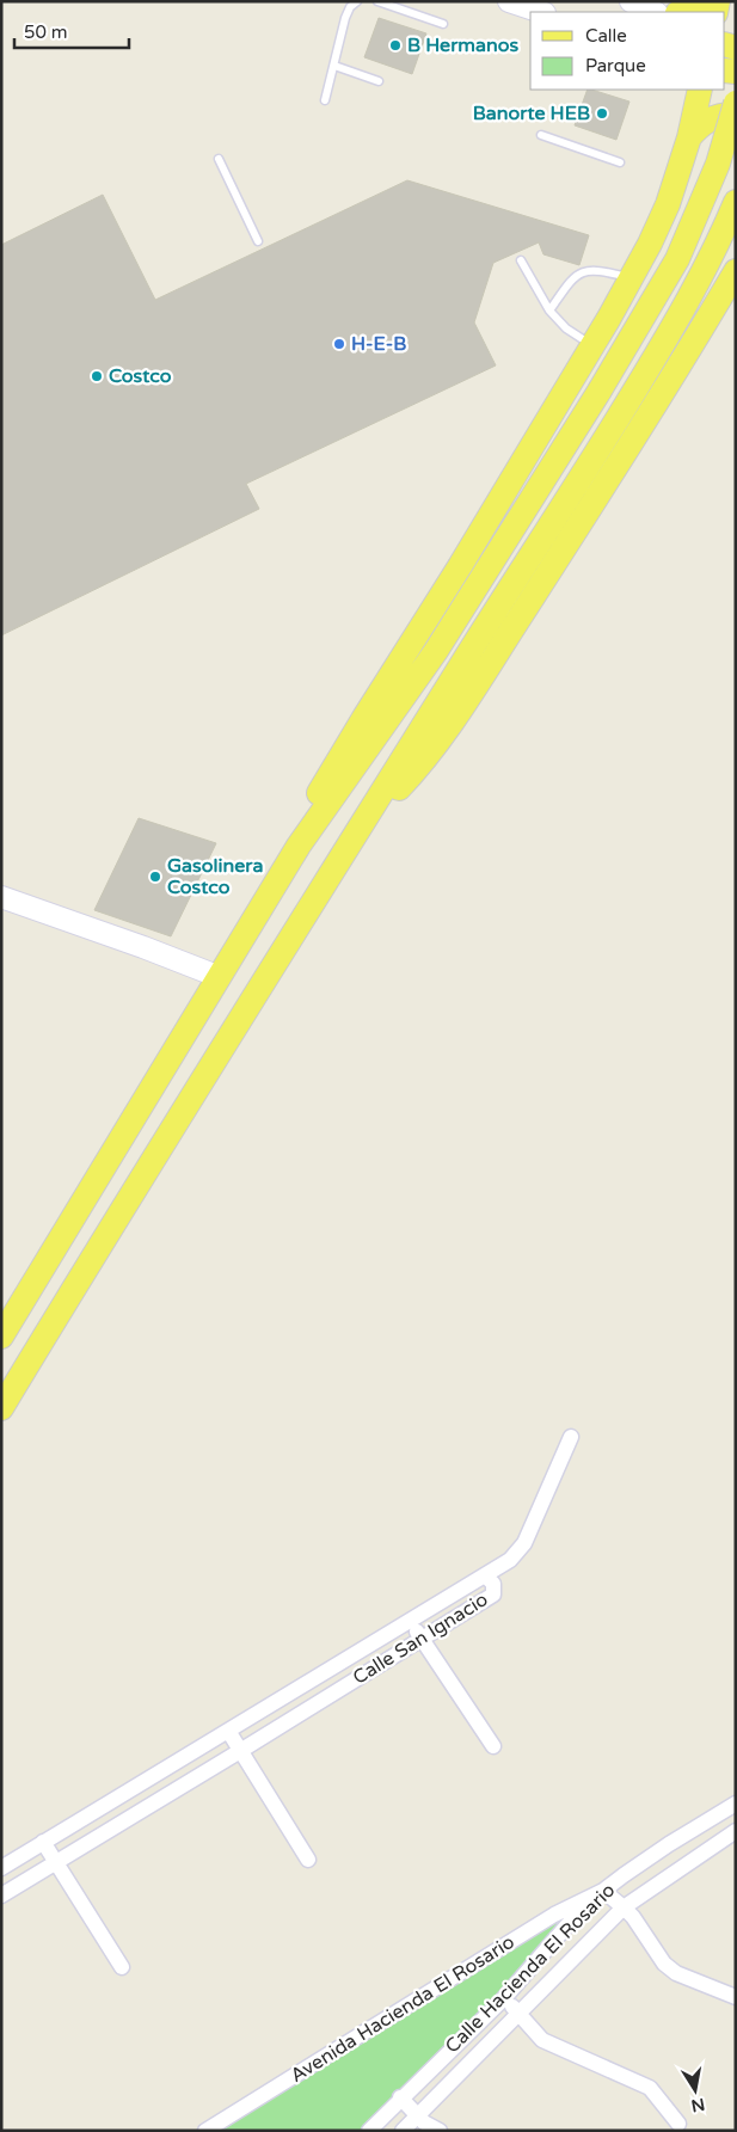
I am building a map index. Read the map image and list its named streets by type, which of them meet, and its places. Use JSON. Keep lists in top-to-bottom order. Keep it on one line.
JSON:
{"streets":{"street":["Calle San Ignacio","Calle Hacienda El Rosario","Avenida Hacienda El Rosario"]},"crossings":[["Calle Hacienda El Rosario","Avenida Hacienda El Rosario"]],"places":["B Hermanos","Banorte HEB","H-E-B","Costco","Gasolinera Costco"],"legend":["Calle","Parque"],"scale_bar":"50 m","north":"bottom"}
